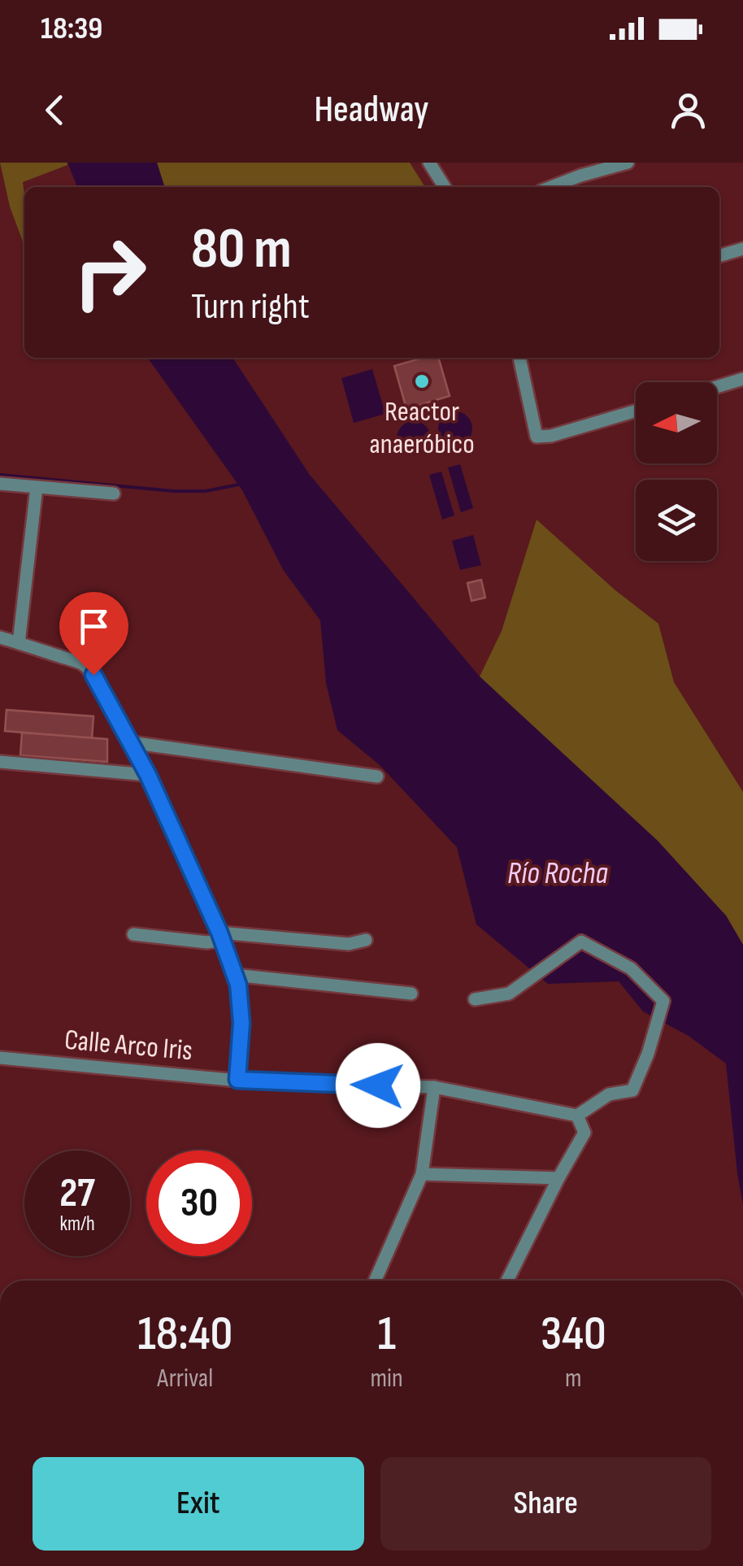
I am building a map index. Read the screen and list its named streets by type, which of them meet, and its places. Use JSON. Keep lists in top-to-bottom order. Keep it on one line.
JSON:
{"streets":{"street":["Calle Arco Iris"]},"water":["Río Rocha"],"places":["Reactor anaeróbico"],"north":"left","page":{"status":"18:39","header":"Headway","turn":["80 m","Turn right"],"speed":"27 km/h","limit":"30","eta":["18:40","Arrival","1","min","340","m"],"buttons":["Exit","Share"]}}
